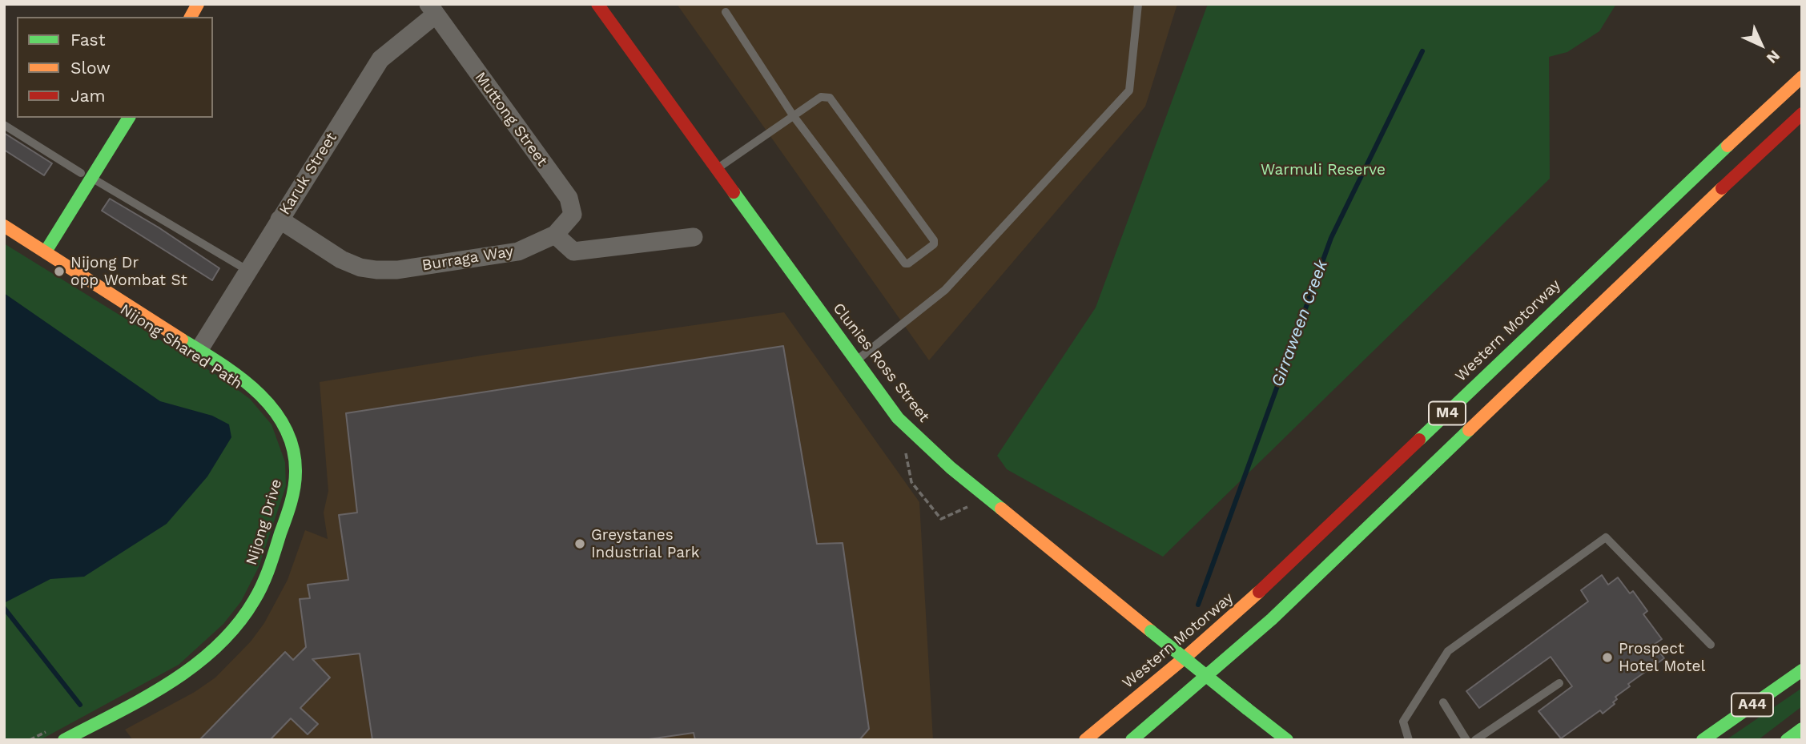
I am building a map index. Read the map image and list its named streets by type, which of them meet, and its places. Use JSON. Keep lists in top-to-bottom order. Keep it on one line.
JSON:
{"streets":{"main road":["Western Motorway","Clunies Ross Street","M4","Nijong Drive","A44"],"street":["Muttong Street","Karuk Street","Burraga Way"]},"crossings":[["Muttong Street","Karuk Street"],["Muttong Street","Burraga Way"],["Karuk Street","Burraga Way"],["Karuk Street","Nijong Drive"]],"water":["Girraween Creek"],"parks":["Warmuli Reserve"],"places":["Nijong Dr opp Wombat St","Greystanes Industrial Park","Prospect Hotel Motel"],"legend":["Fast","Slow","Jam"],"north":"bottom right"}
